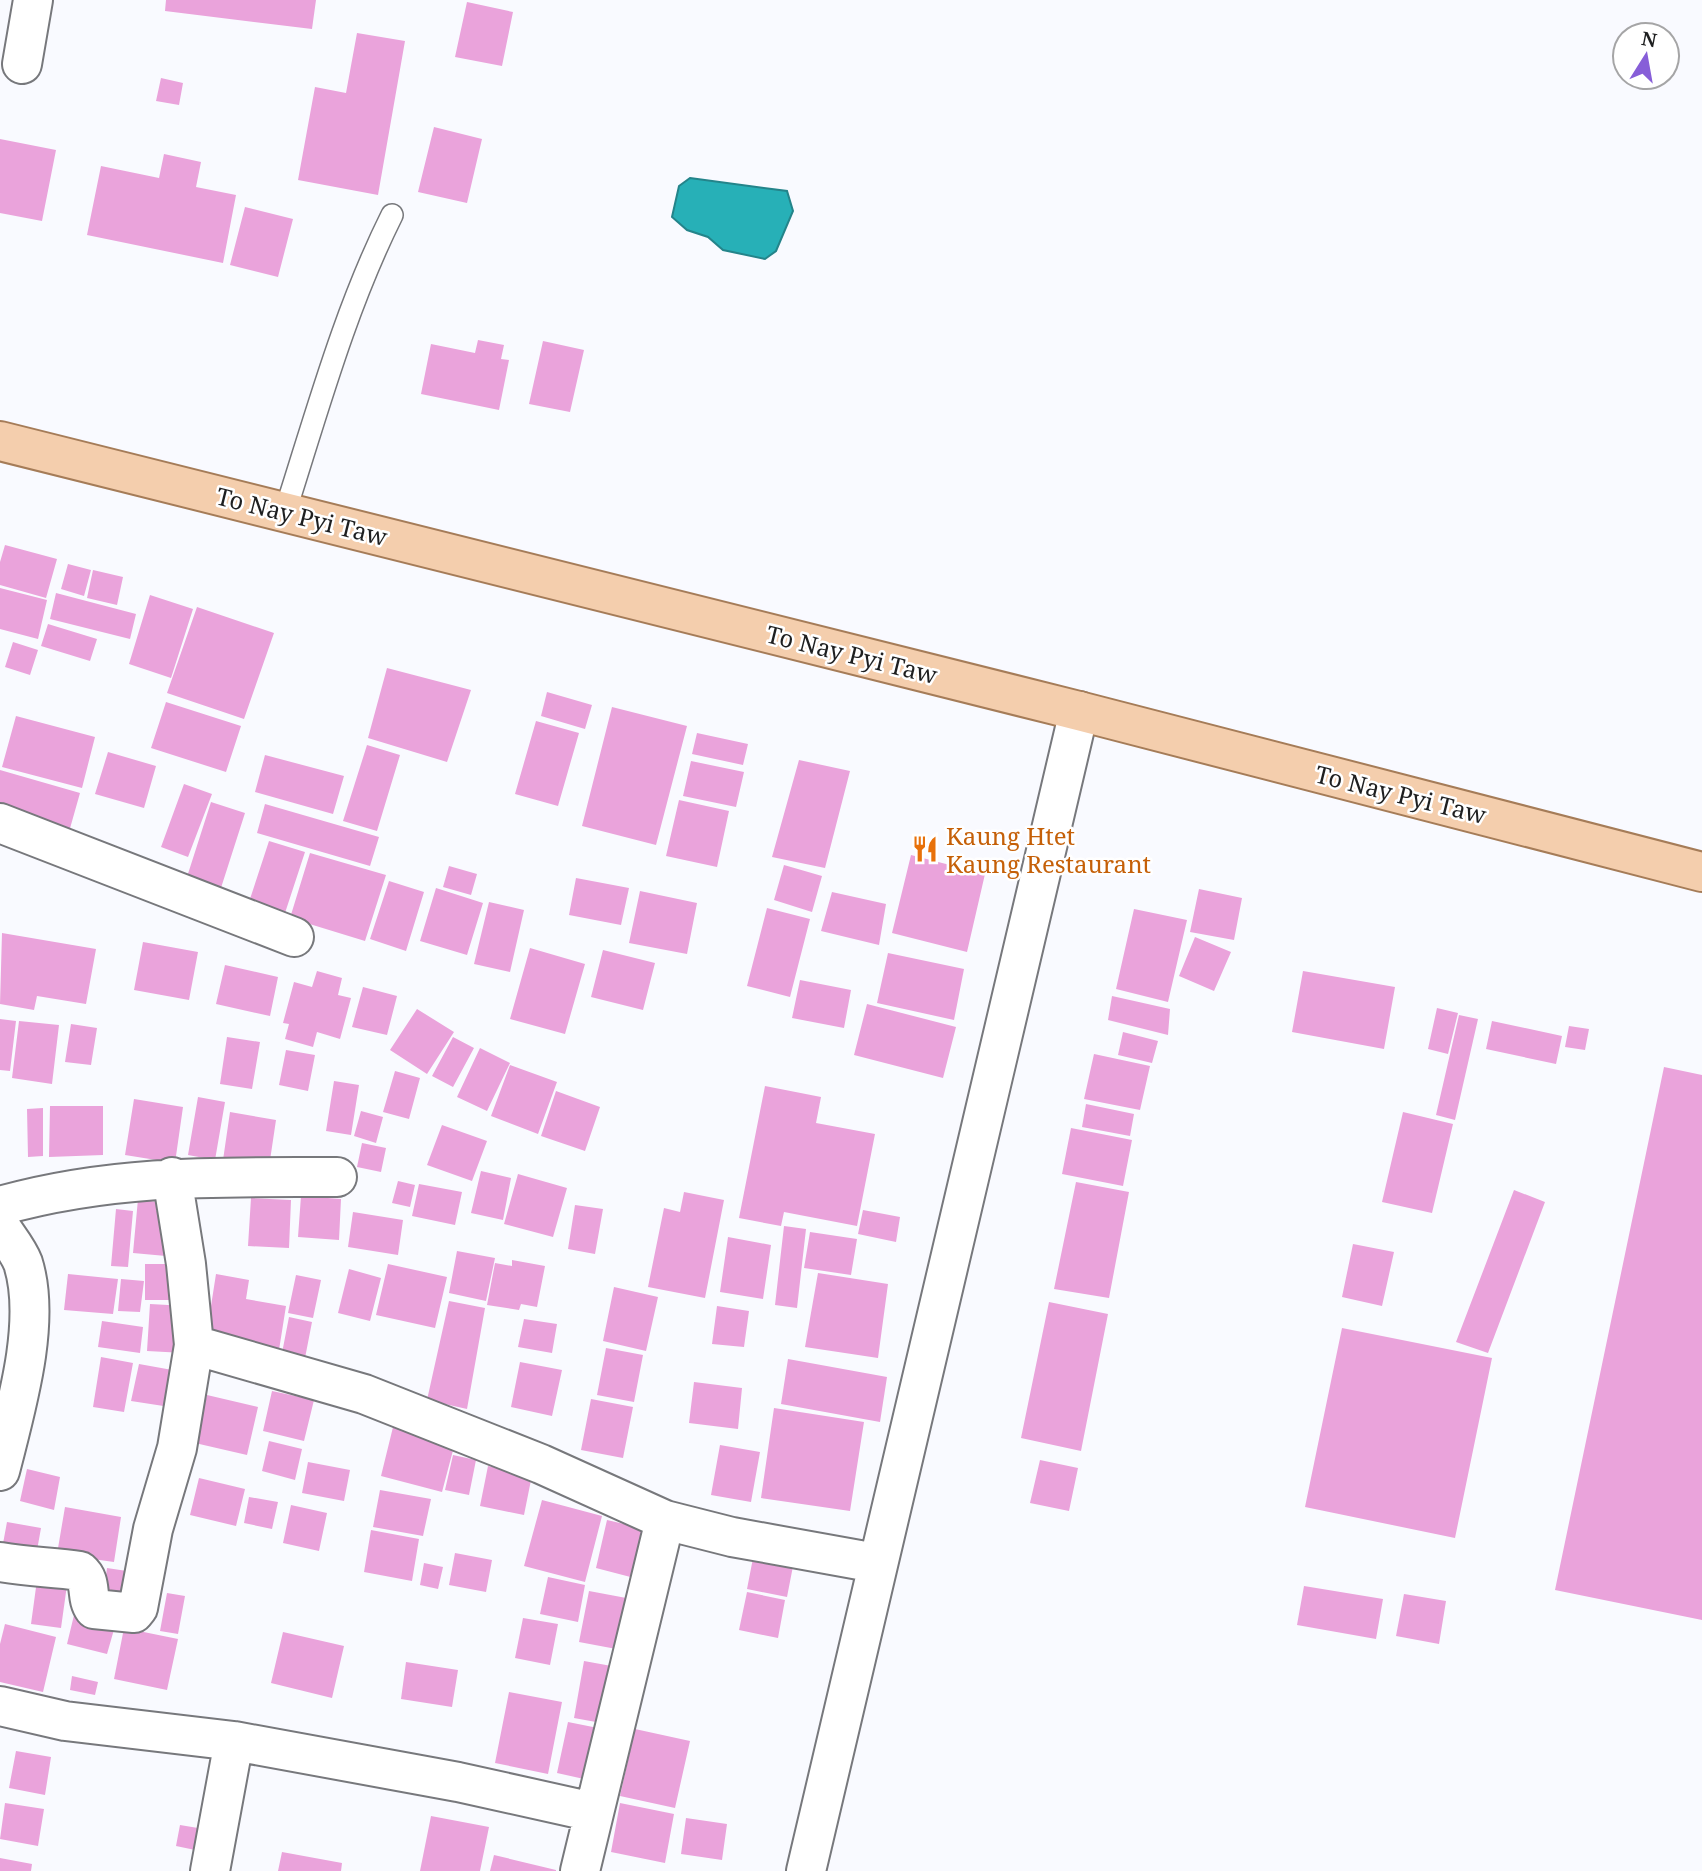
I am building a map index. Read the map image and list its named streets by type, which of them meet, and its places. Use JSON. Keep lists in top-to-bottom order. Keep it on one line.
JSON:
{"streets":{"main road":["To Nay Pyi Taw"]},"places":{"restaurant":["Kaung Htet Kaung Restaurant"]},"north":"top"}
